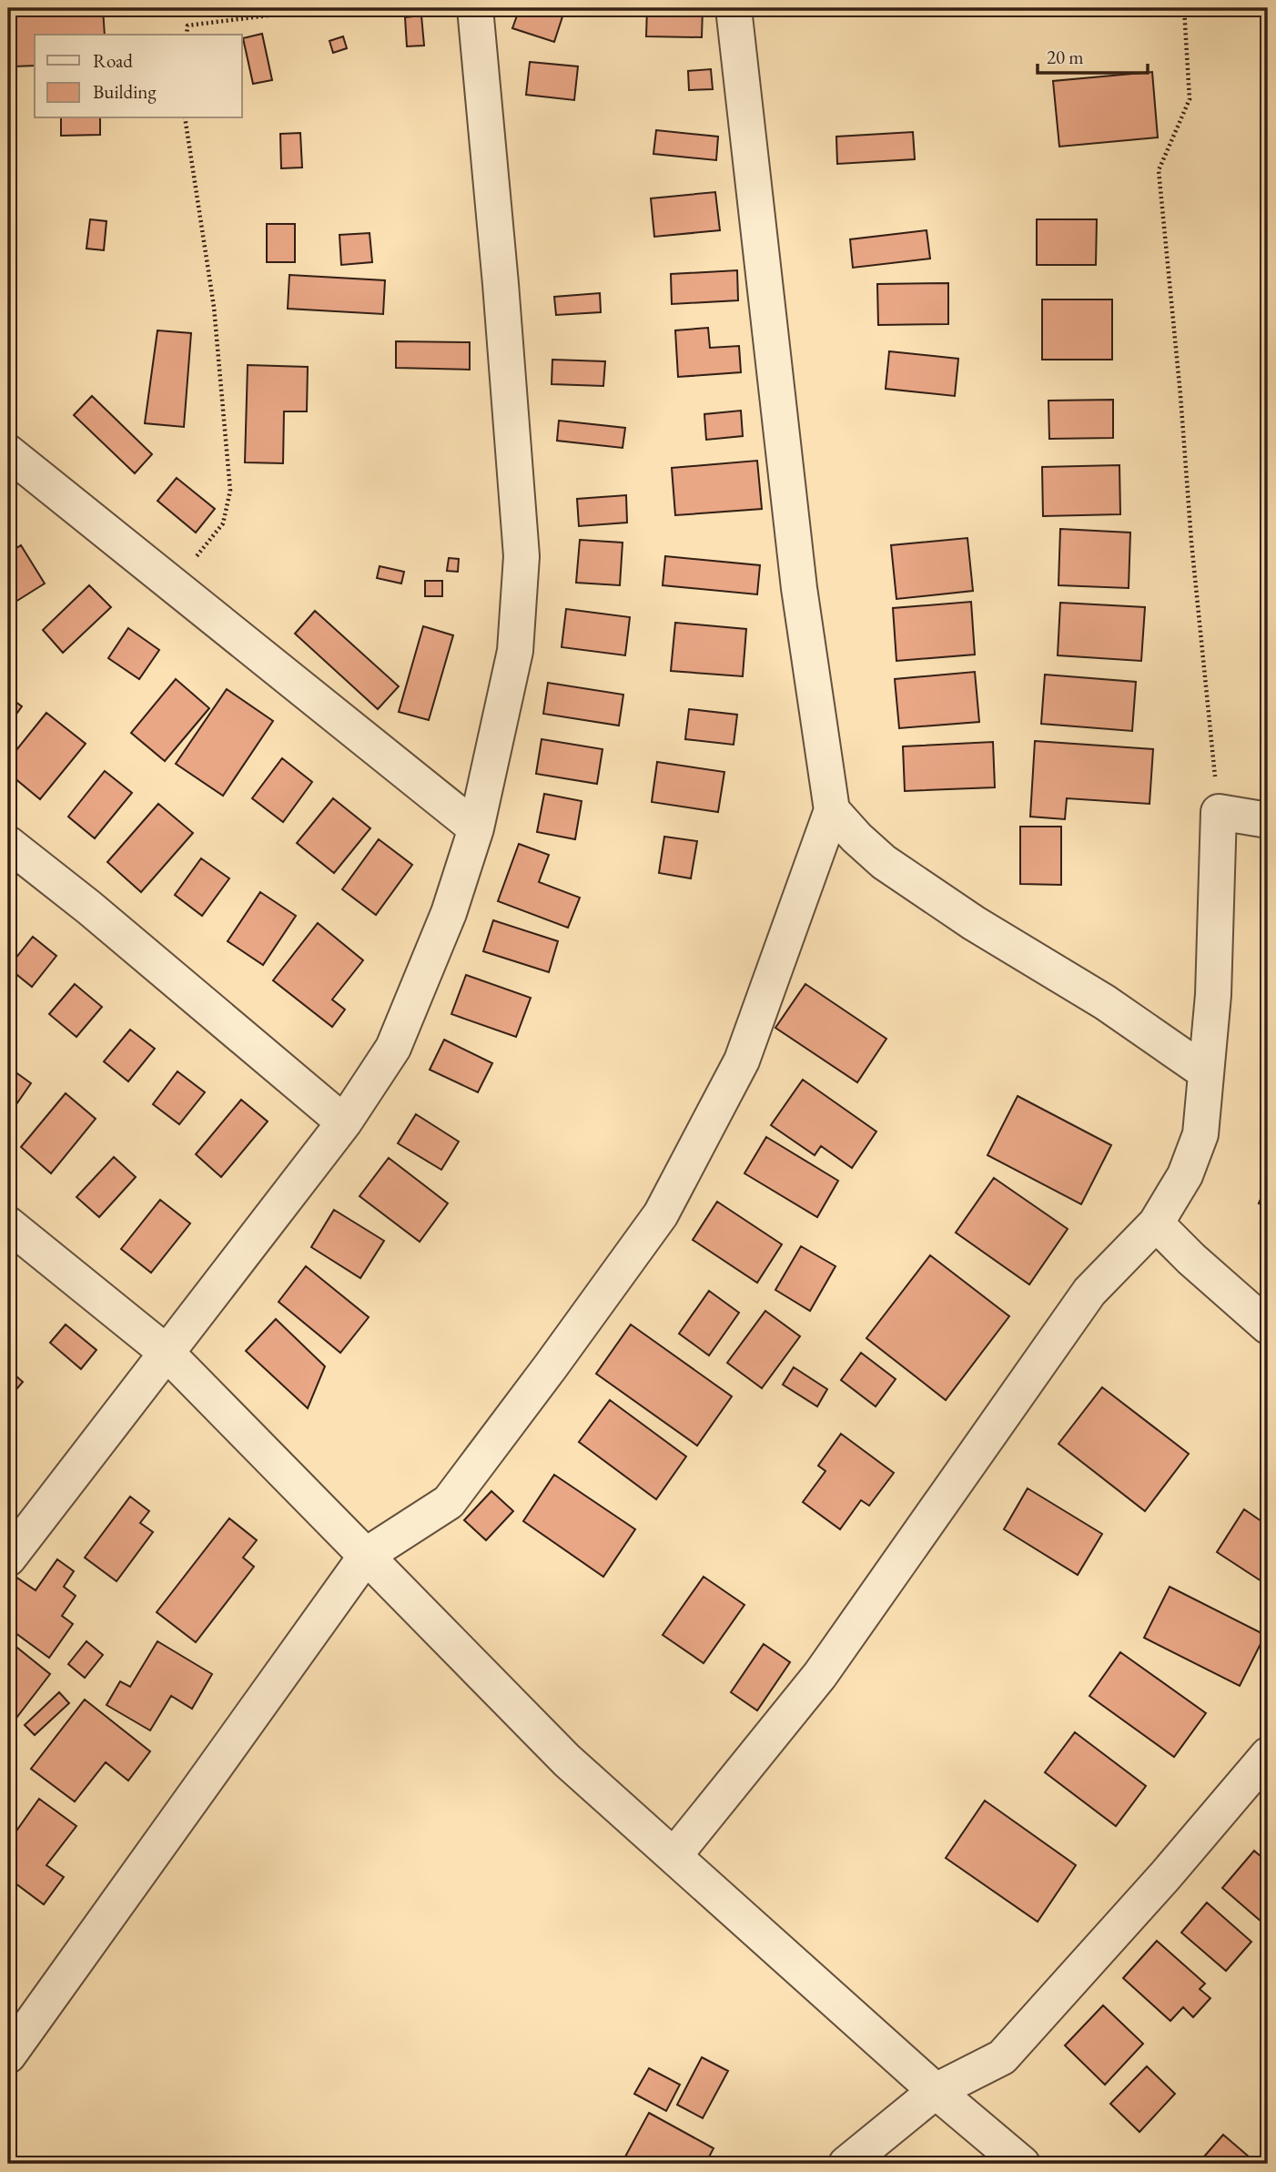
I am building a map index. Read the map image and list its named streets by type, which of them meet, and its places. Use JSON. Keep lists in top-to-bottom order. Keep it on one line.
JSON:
{"legend":["Road","Building"],"scale_bar":"20 m"}
